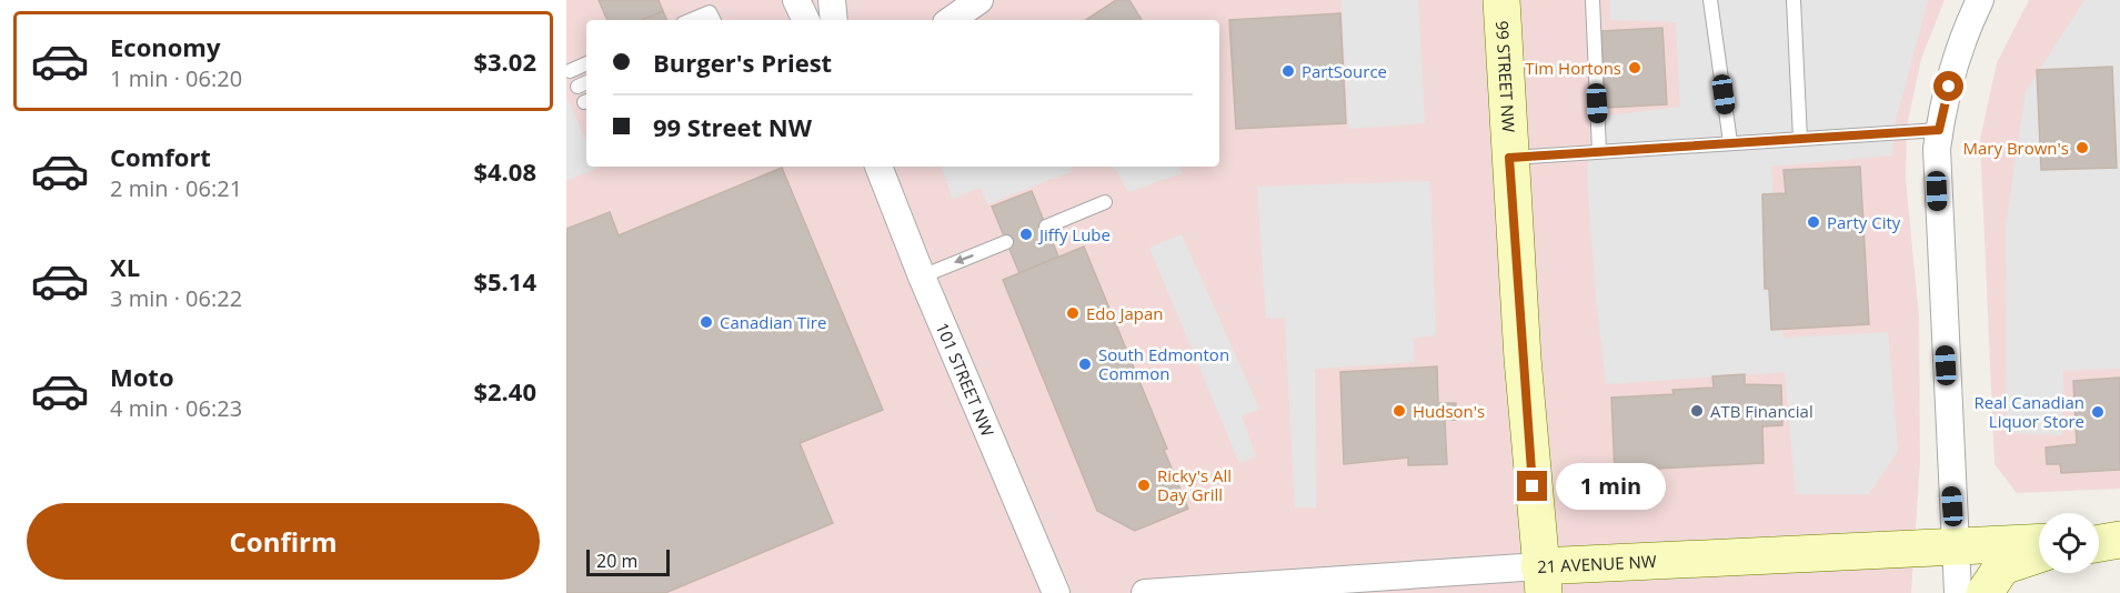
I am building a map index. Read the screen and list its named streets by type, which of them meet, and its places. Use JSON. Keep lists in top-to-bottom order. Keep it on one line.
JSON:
{"streets":{"street":["99 STREET NW","101 STREET NW","21 AVENUE NW"]},"crossings":[["99 STREET NW","21 AVENUE NW"]],"places":["Tim Hortons","PartSource","Mary Brown's","Party City","Jiffy Lube","Edo Japan","Canadian Tire","South Edmonton Common","Hudson's","ATB Financial","Real Canadian Liquor Store","Ricky's All Day Grill"],"scale_bar":"20 m","page":{"list":[{"name":"Economy","note":"1 min · 06:20","value":"$3.02"},{"name":"Comfort","note":"2 min · 06:21","value":"$4.08"},{"name":"XL","note":"3 min · 06:22","value":"$5.14"},{"name":"Moto","note":"4 min · 06:23","value":"$2.40"}],"banner":["Burger's Priest","99 Street NW"],"bubble":"1 min","buttons":"Confirm","scale":"20 m"}}
